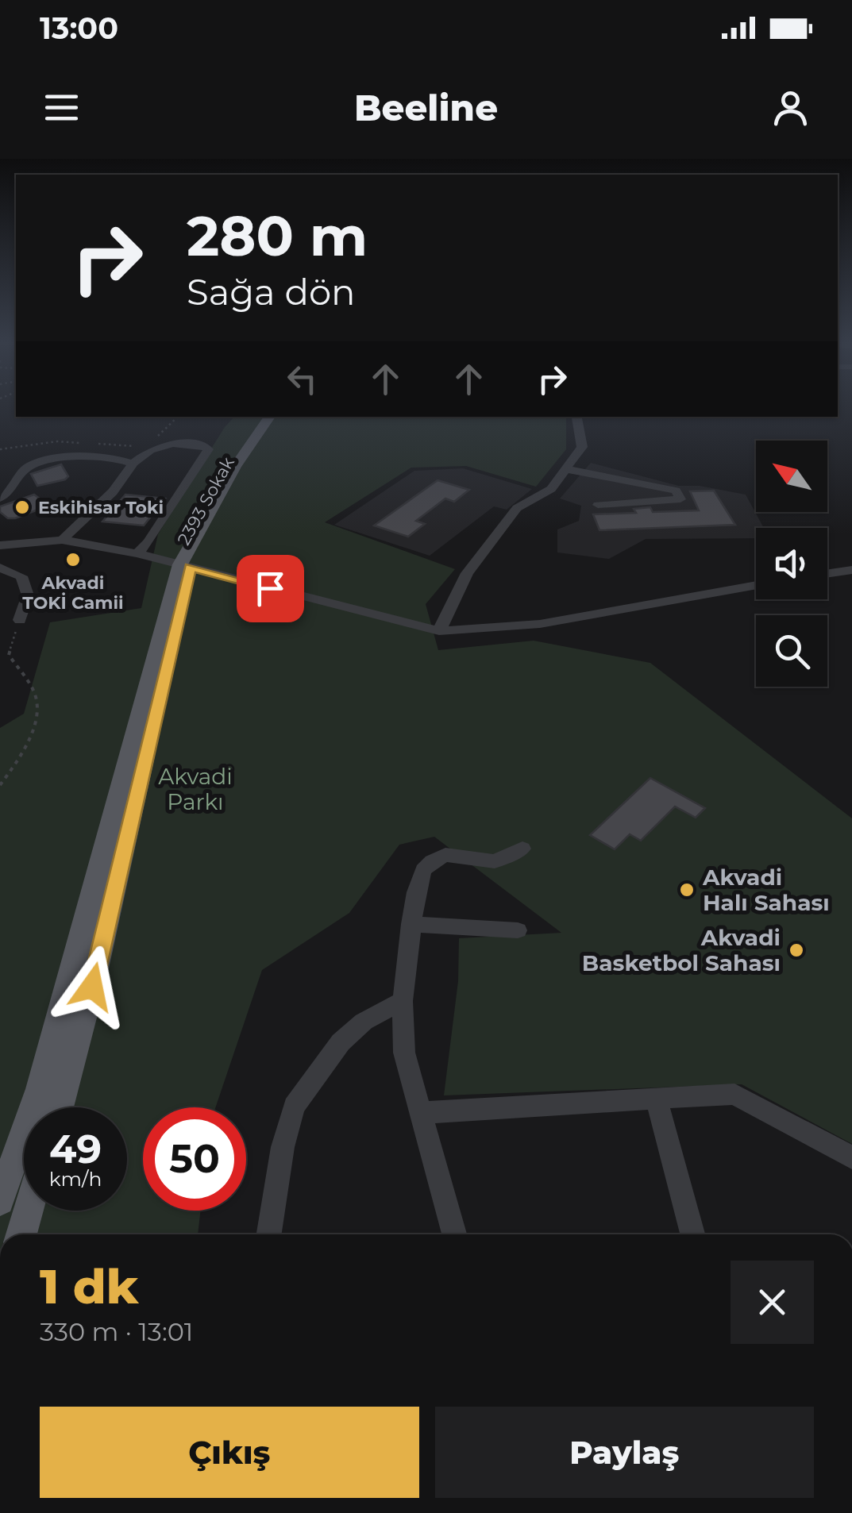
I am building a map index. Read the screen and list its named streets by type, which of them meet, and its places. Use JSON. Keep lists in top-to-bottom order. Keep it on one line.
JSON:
{"streets":{"main road":["2393 Sokak"]},"parks":["Akvadi Parkı"],"places":["Eskihisar Toki","Akvadi TOKİ Camii","Akvadi Halı Sahası","Akvadi Basketbol Sahası"],"north":"top left","page":{"status":"13:00","header":"Beeline","turn":["280 m","Sağa dön"],"speed":"49 km/h","limit":"50","heading":["1 dk","330 m · 13:01"],"buttons":["Çıkış","Paylaş"]}}
